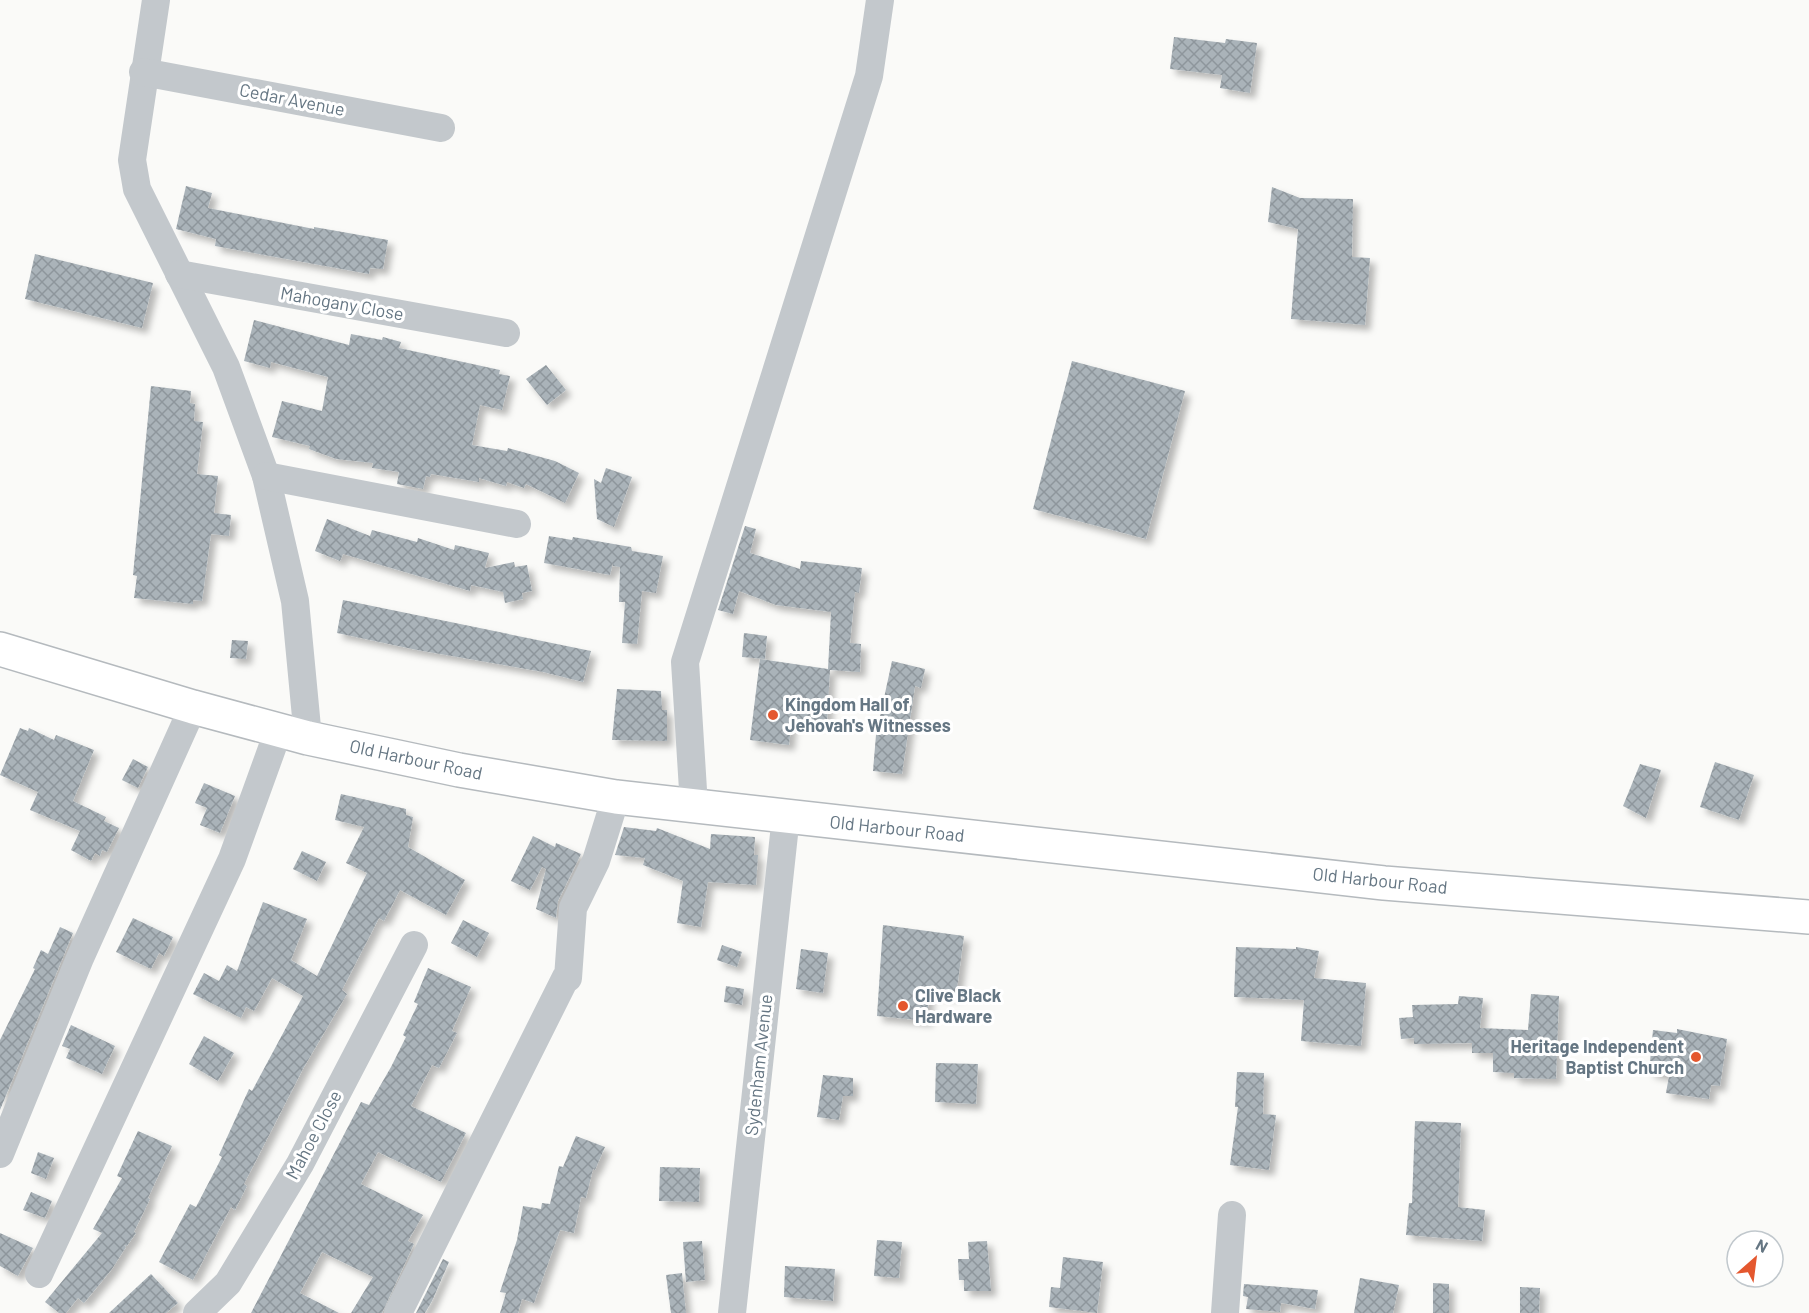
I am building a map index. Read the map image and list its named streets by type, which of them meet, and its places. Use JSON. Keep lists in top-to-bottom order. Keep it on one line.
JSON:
{"streets":{"main road":["Old Harbour Road"],"street":["Cedar Avenue","Mahogany Close","Sydenham Avenue","Mahoe Close"]},"crossings":[["Old Harbour Road","Sydenham Avenue"]],"places":["Kingdom Hall of Jehovah's Witnesses","Clive Black Hardware","Heritage Independent Baptist Church"],"north":"top right"}
